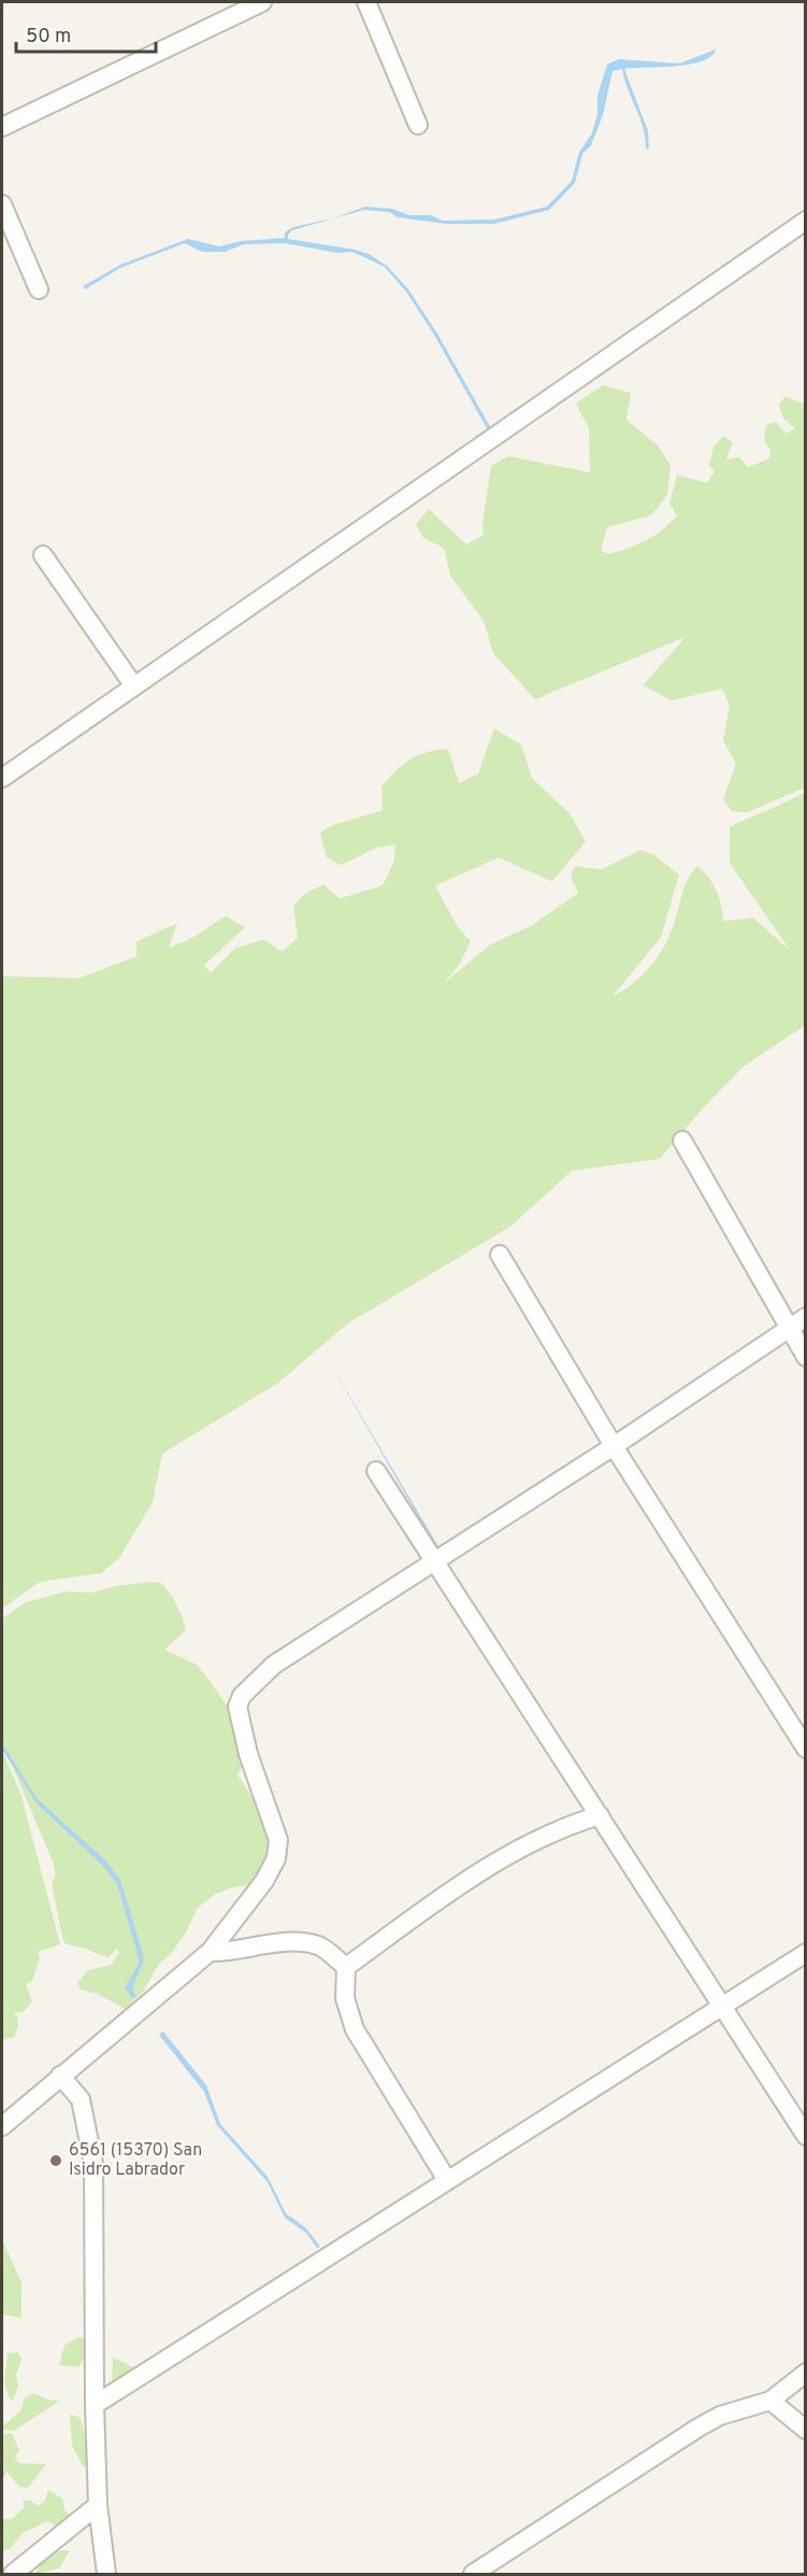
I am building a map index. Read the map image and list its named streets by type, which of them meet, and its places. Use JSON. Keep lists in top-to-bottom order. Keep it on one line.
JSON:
{"places":["6561 (15370) San Isidro Labrador"],"scale_bar":"50 m"}
